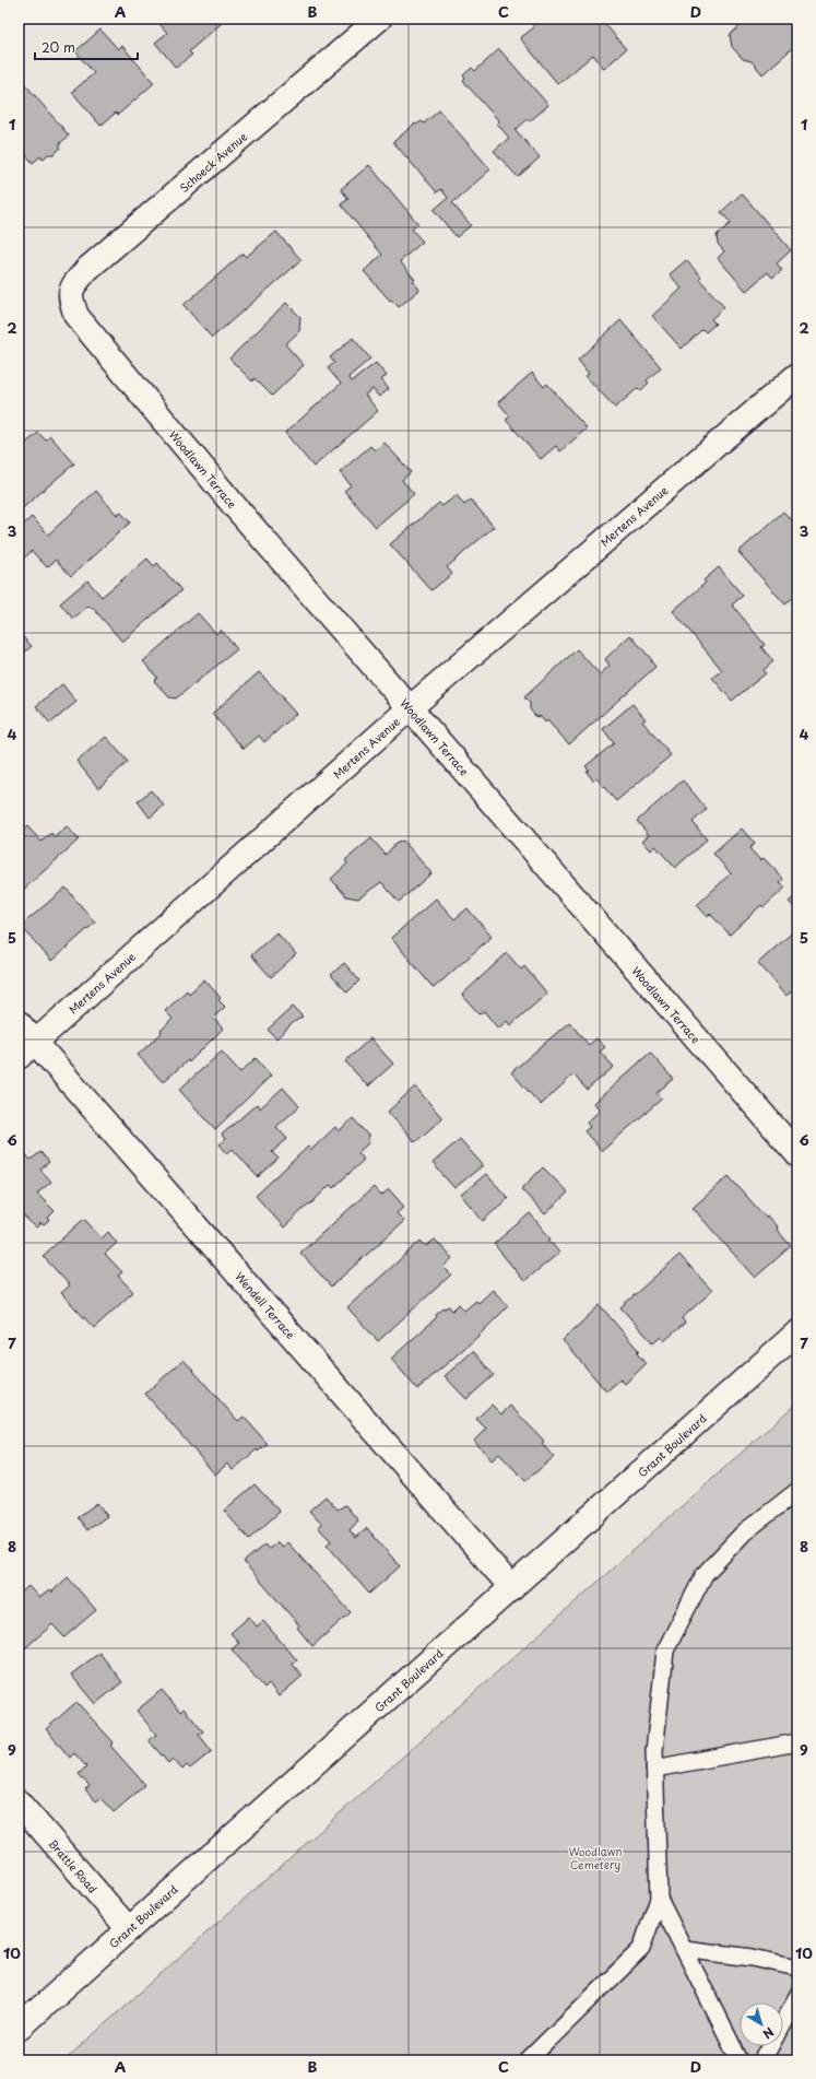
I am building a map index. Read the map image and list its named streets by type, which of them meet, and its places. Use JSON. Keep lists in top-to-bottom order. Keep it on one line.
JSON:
{"streets":{"street":["Schoeck Avenue","Woodlawn Terrace","Mertens Avenue","Wendell Terrace","Grant Boulevard","Brattle Road"]},"crossings":[["Schoeck Avenue","Woodlawn Terrace"],["Woodlawn Terrace","Mertens Avenue"],["Mertens Avenue","Wendell Terrace"],["Wendell Terrace","Grant Boulevard"],["Grant Boulevard","Brattle Road"]],"parks":["Woodlawn Cemetery"],"scale_bar":"20 m","north":"bottom right","grid":{"columns":["A","B","C","D"],"rows":["1","2","3","4","5","6","7","8","9","10"]}}
